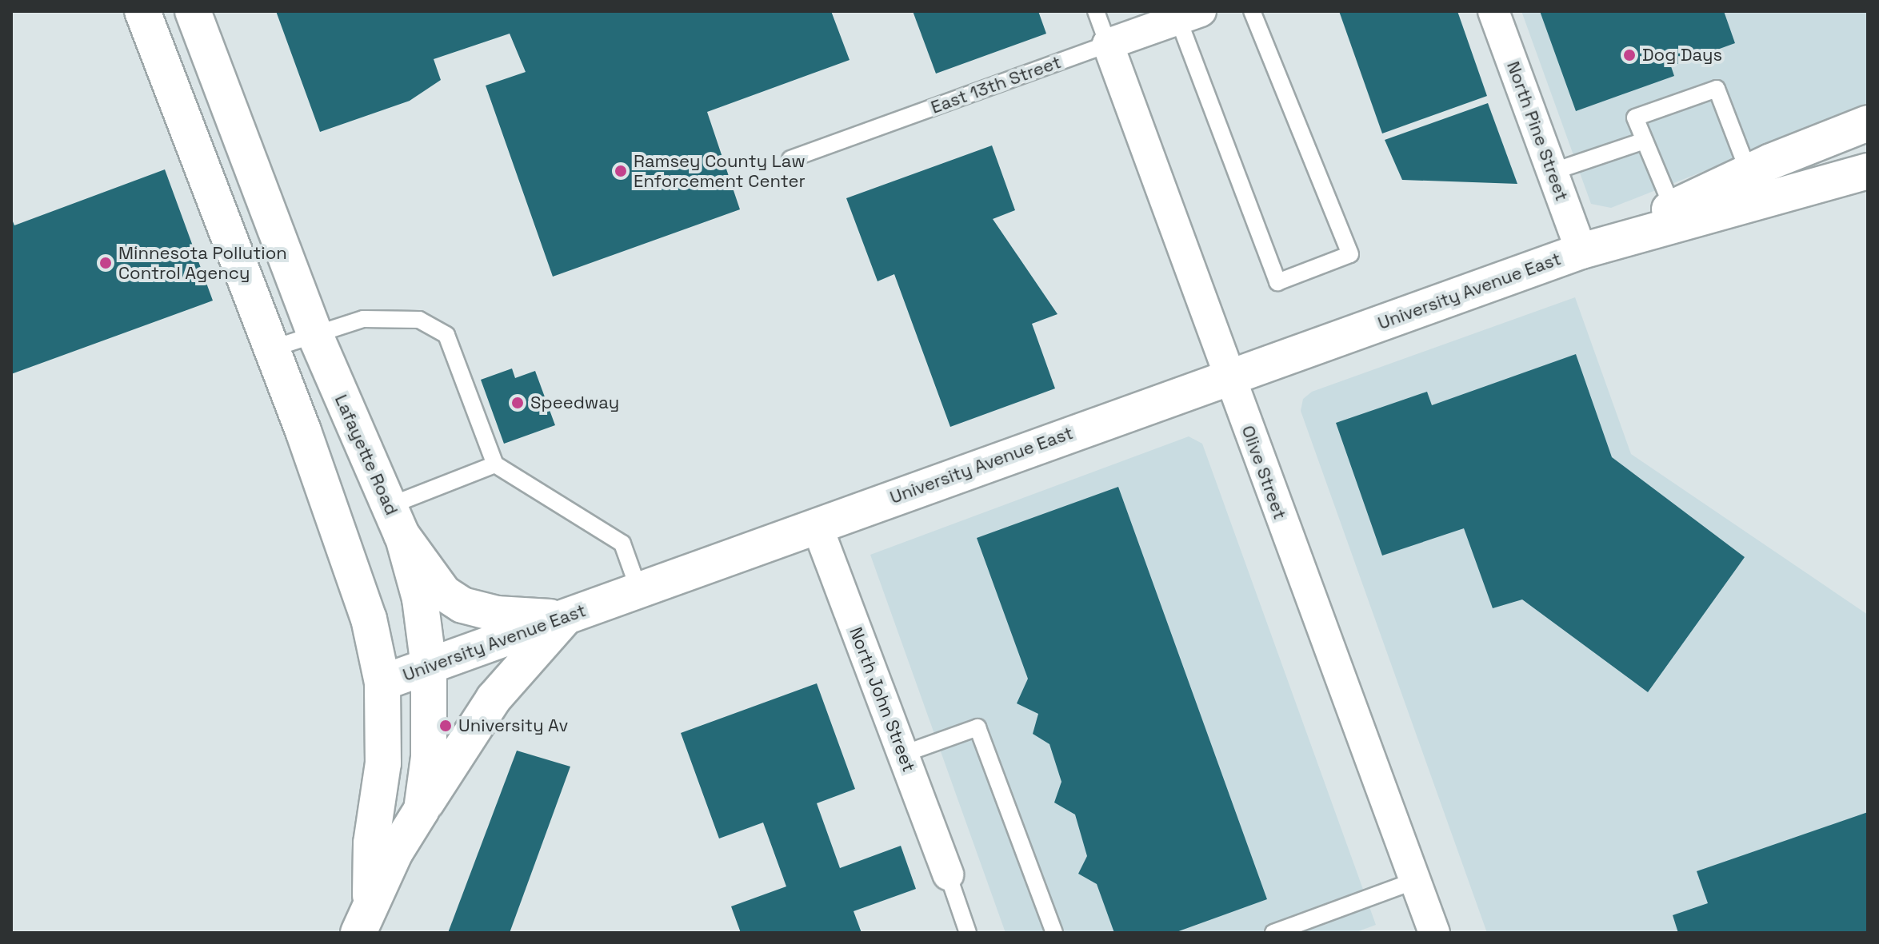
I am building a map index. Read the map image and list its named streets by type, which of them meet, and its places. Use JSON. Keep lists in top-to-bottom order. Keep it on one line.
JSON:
{"streets":{"main road":["University Avenue East","Lafayette Road"],"street":["East 13th Street","North Pine Street","Olive Street","North John Street"]},"crossings":[["East 13th Street","Olive Street"],["North Pine Street","University Avenue East"],["University Avenue East","Lafayette Road"],["University Avenue East","Olive Street"],["University Avenue East","North John Street"]],"places":["Dog Days","Ramsey County Law Enforcement Center","Minnesota Pollution Control Agency","Speedway","University Av"]}
